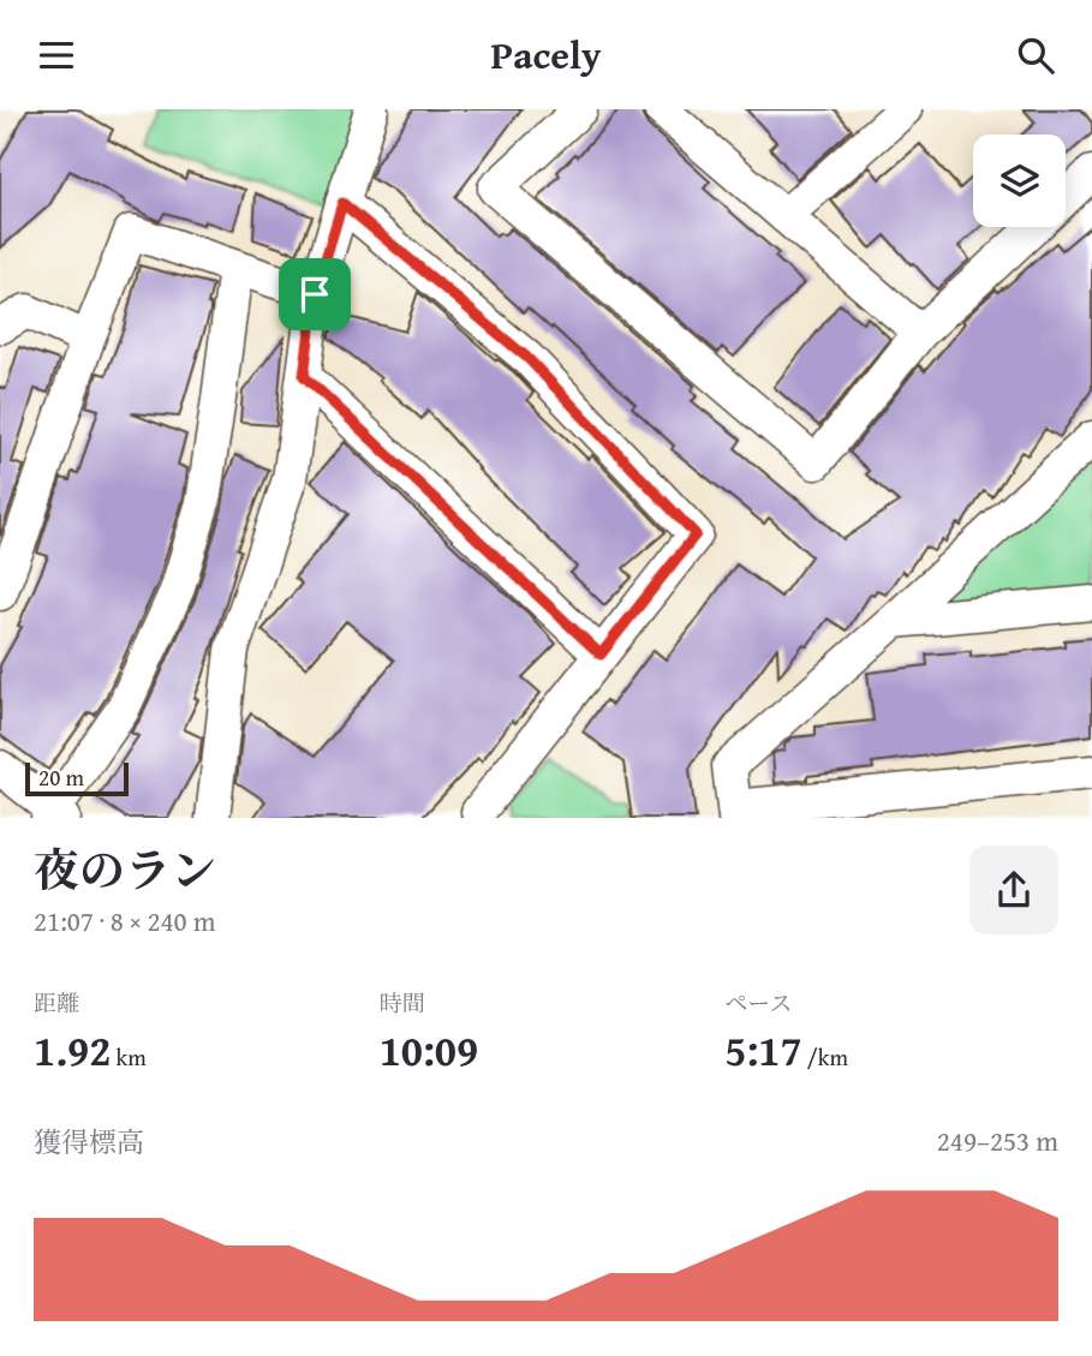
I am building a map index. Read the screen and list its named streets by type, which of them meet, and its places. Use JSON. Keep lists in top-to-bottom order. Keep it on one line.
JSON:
{"scale_bar":"20 m","page":{"header":"Pacely","scale":"20 m","heading":["夜のラン","21:07 · 8 × 240 m"],"stats":[["距離","1.92 km"],["時間","10:09"],["ペース","5:17 /km"]],"chart":["獲得標高","249–253 m"]}}
